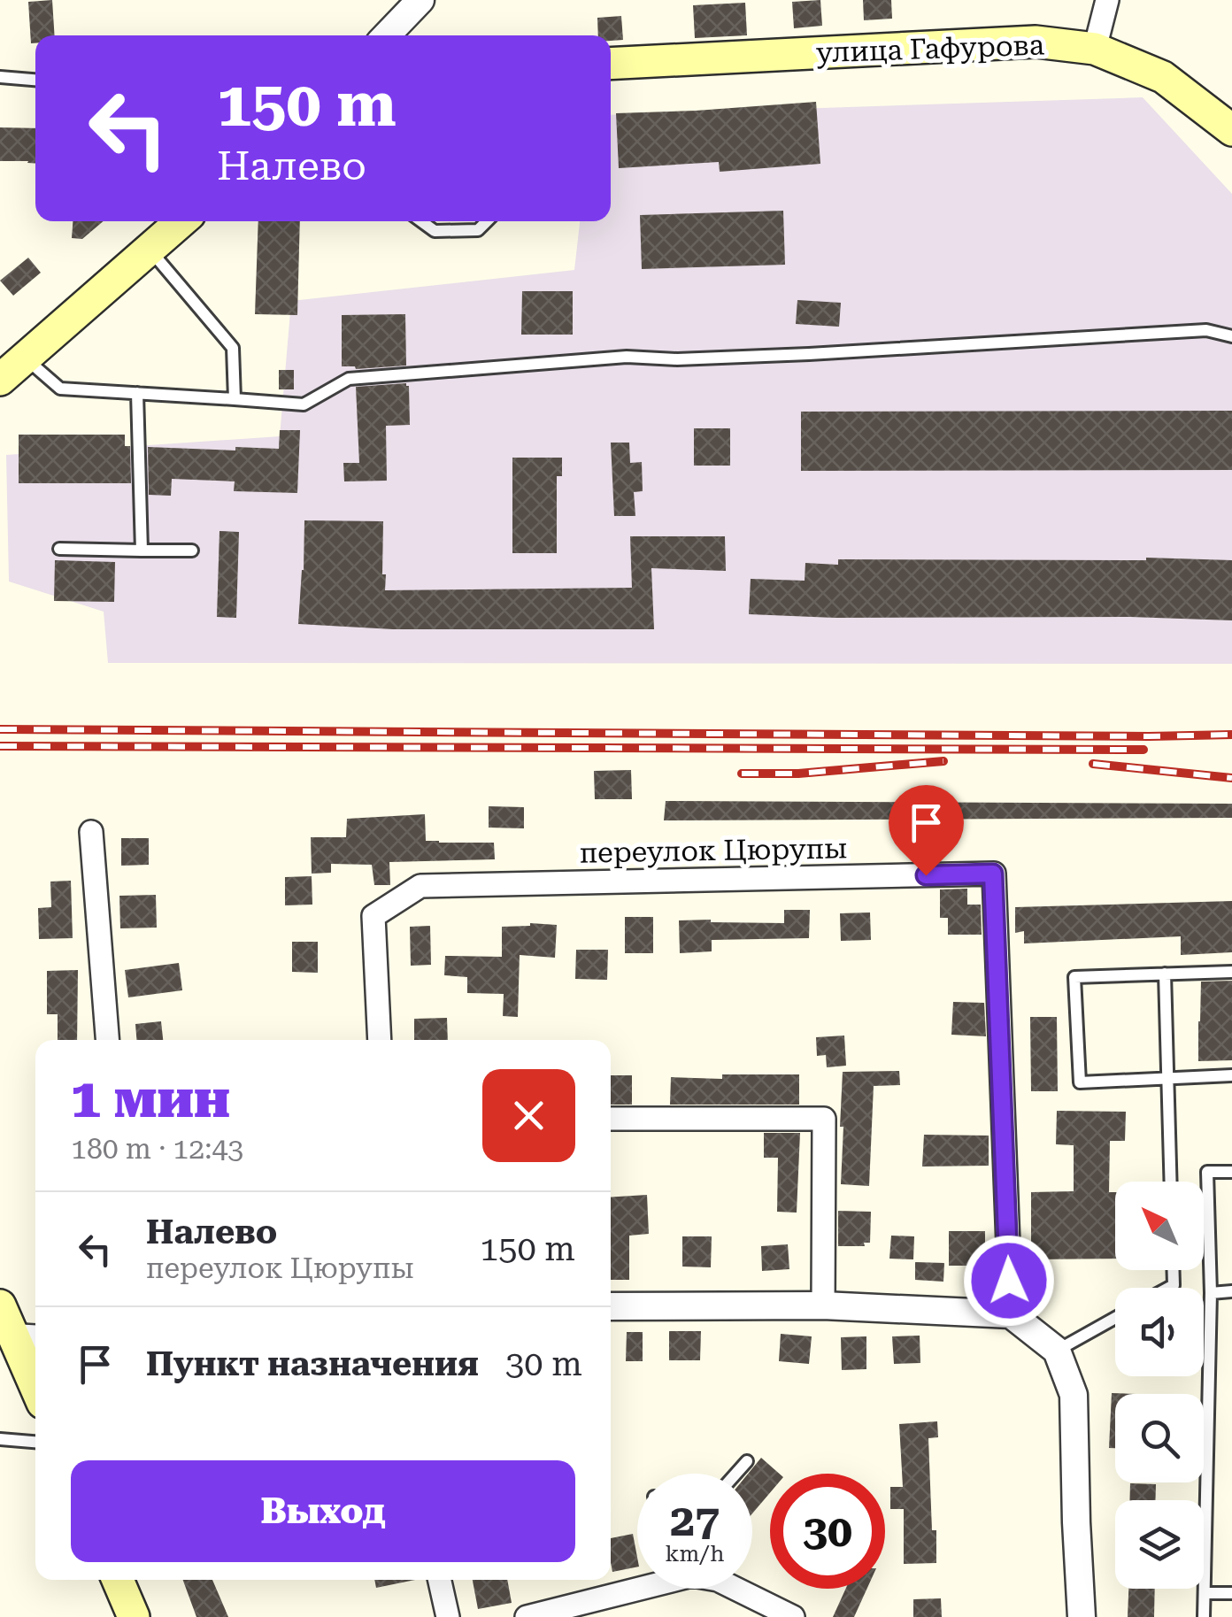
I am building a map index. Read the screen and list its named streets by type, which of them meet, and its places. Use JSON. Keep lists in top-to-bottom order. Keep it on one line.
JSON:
{"streets":{"main road":["улица Гафурова"],"street":["переулок Цюрупы"]},"north":"top left","page":{"turn":["150 m","Налево"],"heading":["1 мин","180 m · 12:43"],"list":[{"name":"Налево","note":"переулок Цюрупы","value":"150 m"},{"name":"Пункт назначения","value":"30 m"}],"buttons":"Выход","speed":"27 km/h","limit":"30"}}
